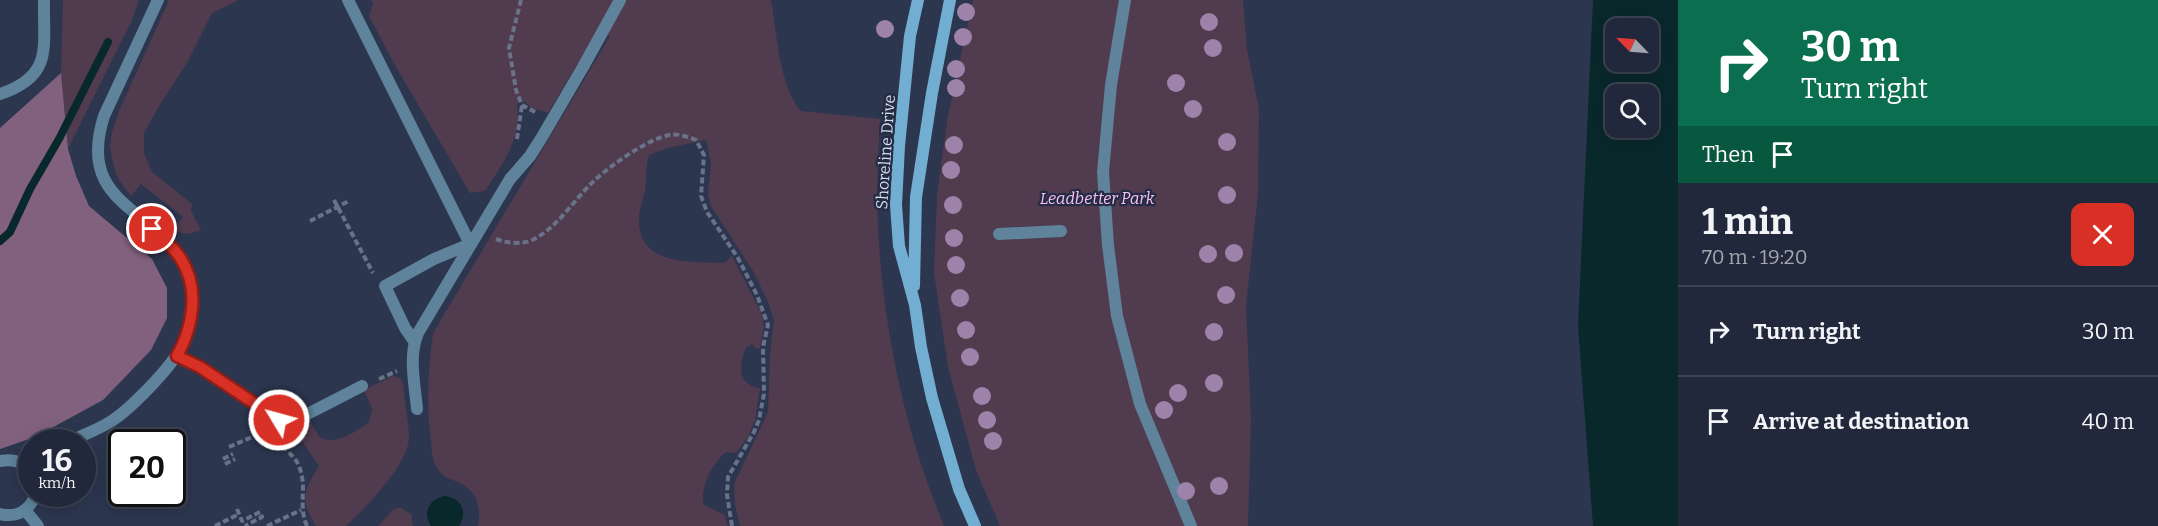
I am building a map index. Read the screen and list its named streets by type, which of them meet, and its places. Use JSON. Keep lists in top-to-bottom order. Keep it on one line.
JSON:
{"streets":{"main road":["Shoreline Drive"]},"parks":["Leadbetter Park"],"north":"top left","page":{"turn":["30 m","Turn right"],"then":"Then","heading":["1 min","70 m · 19:20"],"list":[{"name":"Turn right","value":"30 m"},{"name":"Arrive at destination","value":"40 m"}],"speed":"16 km/h","limit":"20"}}
